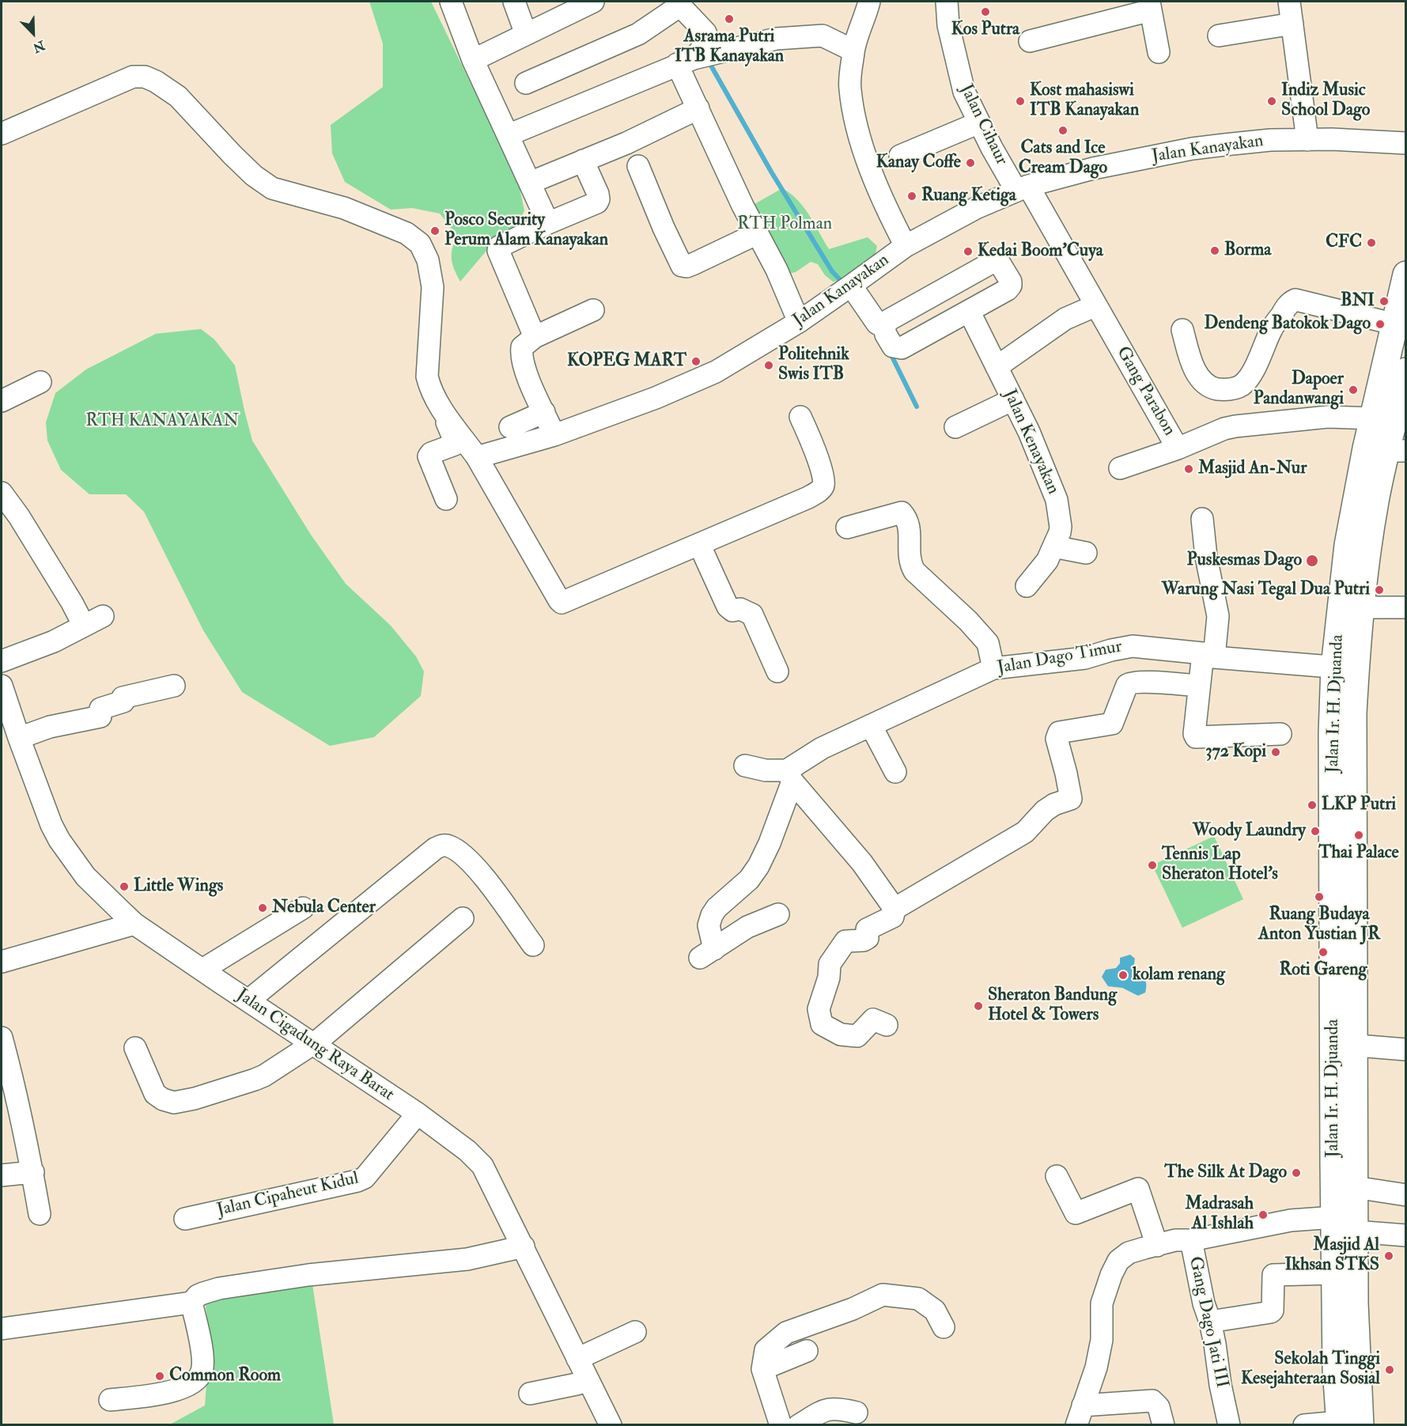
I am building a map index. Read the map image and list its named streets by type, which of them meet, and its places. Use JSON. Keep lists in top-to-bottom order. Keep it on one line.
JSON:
{"streets":{"main road":["Jalan Ir. H. Djuanda"],"street":["Jalan Cihaur","Jalan Kanayakan","Gang Parabon","Jalan Kenayakan","Jalan Dago Timur","Jalan Cigadung Raya Barat","Jalan Cipaheut Kidul","Gang Dago Jati III"]},"crossings":[["Jalan Cihaur","Jalan Kanayakan"],["Jalan Cihaur","Gang Parabon"],["Jalan Kanayakan","Gang Parabon"],["Gang Parabon","Jalan Ir. H. Djuanda"],["Jalan Dago Timur","Jalan Ir. H. Djuanda"],["Jalan Cigadung Raya Barat","Jalan Cipaheut Kidul"]],"parks":["RTH Polman","RTH KANAYAKAN"],"places":["Kos Putra","Asrama Putri ITB Kanayakan","Kost mahasiswi ITB Kanayakan","Indiz Music School Dago","Cats and Ice Cream Dago","Kanay Coffe","Ruang Ketiga","Posco Security Perum Alam Kanayakan","CFC","Borma","Kedai Boom'Cuya","BNI","Dendeng Batokok Dago","KOPEG MART","Politehnik Swis ITB","Dapoer Pandanwangi","Masjid An-Nur","Puskesmas Dago","Warung Nasi Tegal Dua Putri","372 Kopi","LKP Putri","Woody Laundry","Thai Palace","Tennis Lap Sheraton Hotel's","Little Wings","Ruang Budaya Anton Yustian JR","Nebula Center","Roti Gareng","kolam renang","Sheraton Bandung Hotel & Towers","The Silk At Dago","Madrasah Al Ishlah","Masjid Al Ikhsan STKS","Sekolah Tinggi Kesejahteraan Sosial","Common Room"],"north":"bottom right"}
